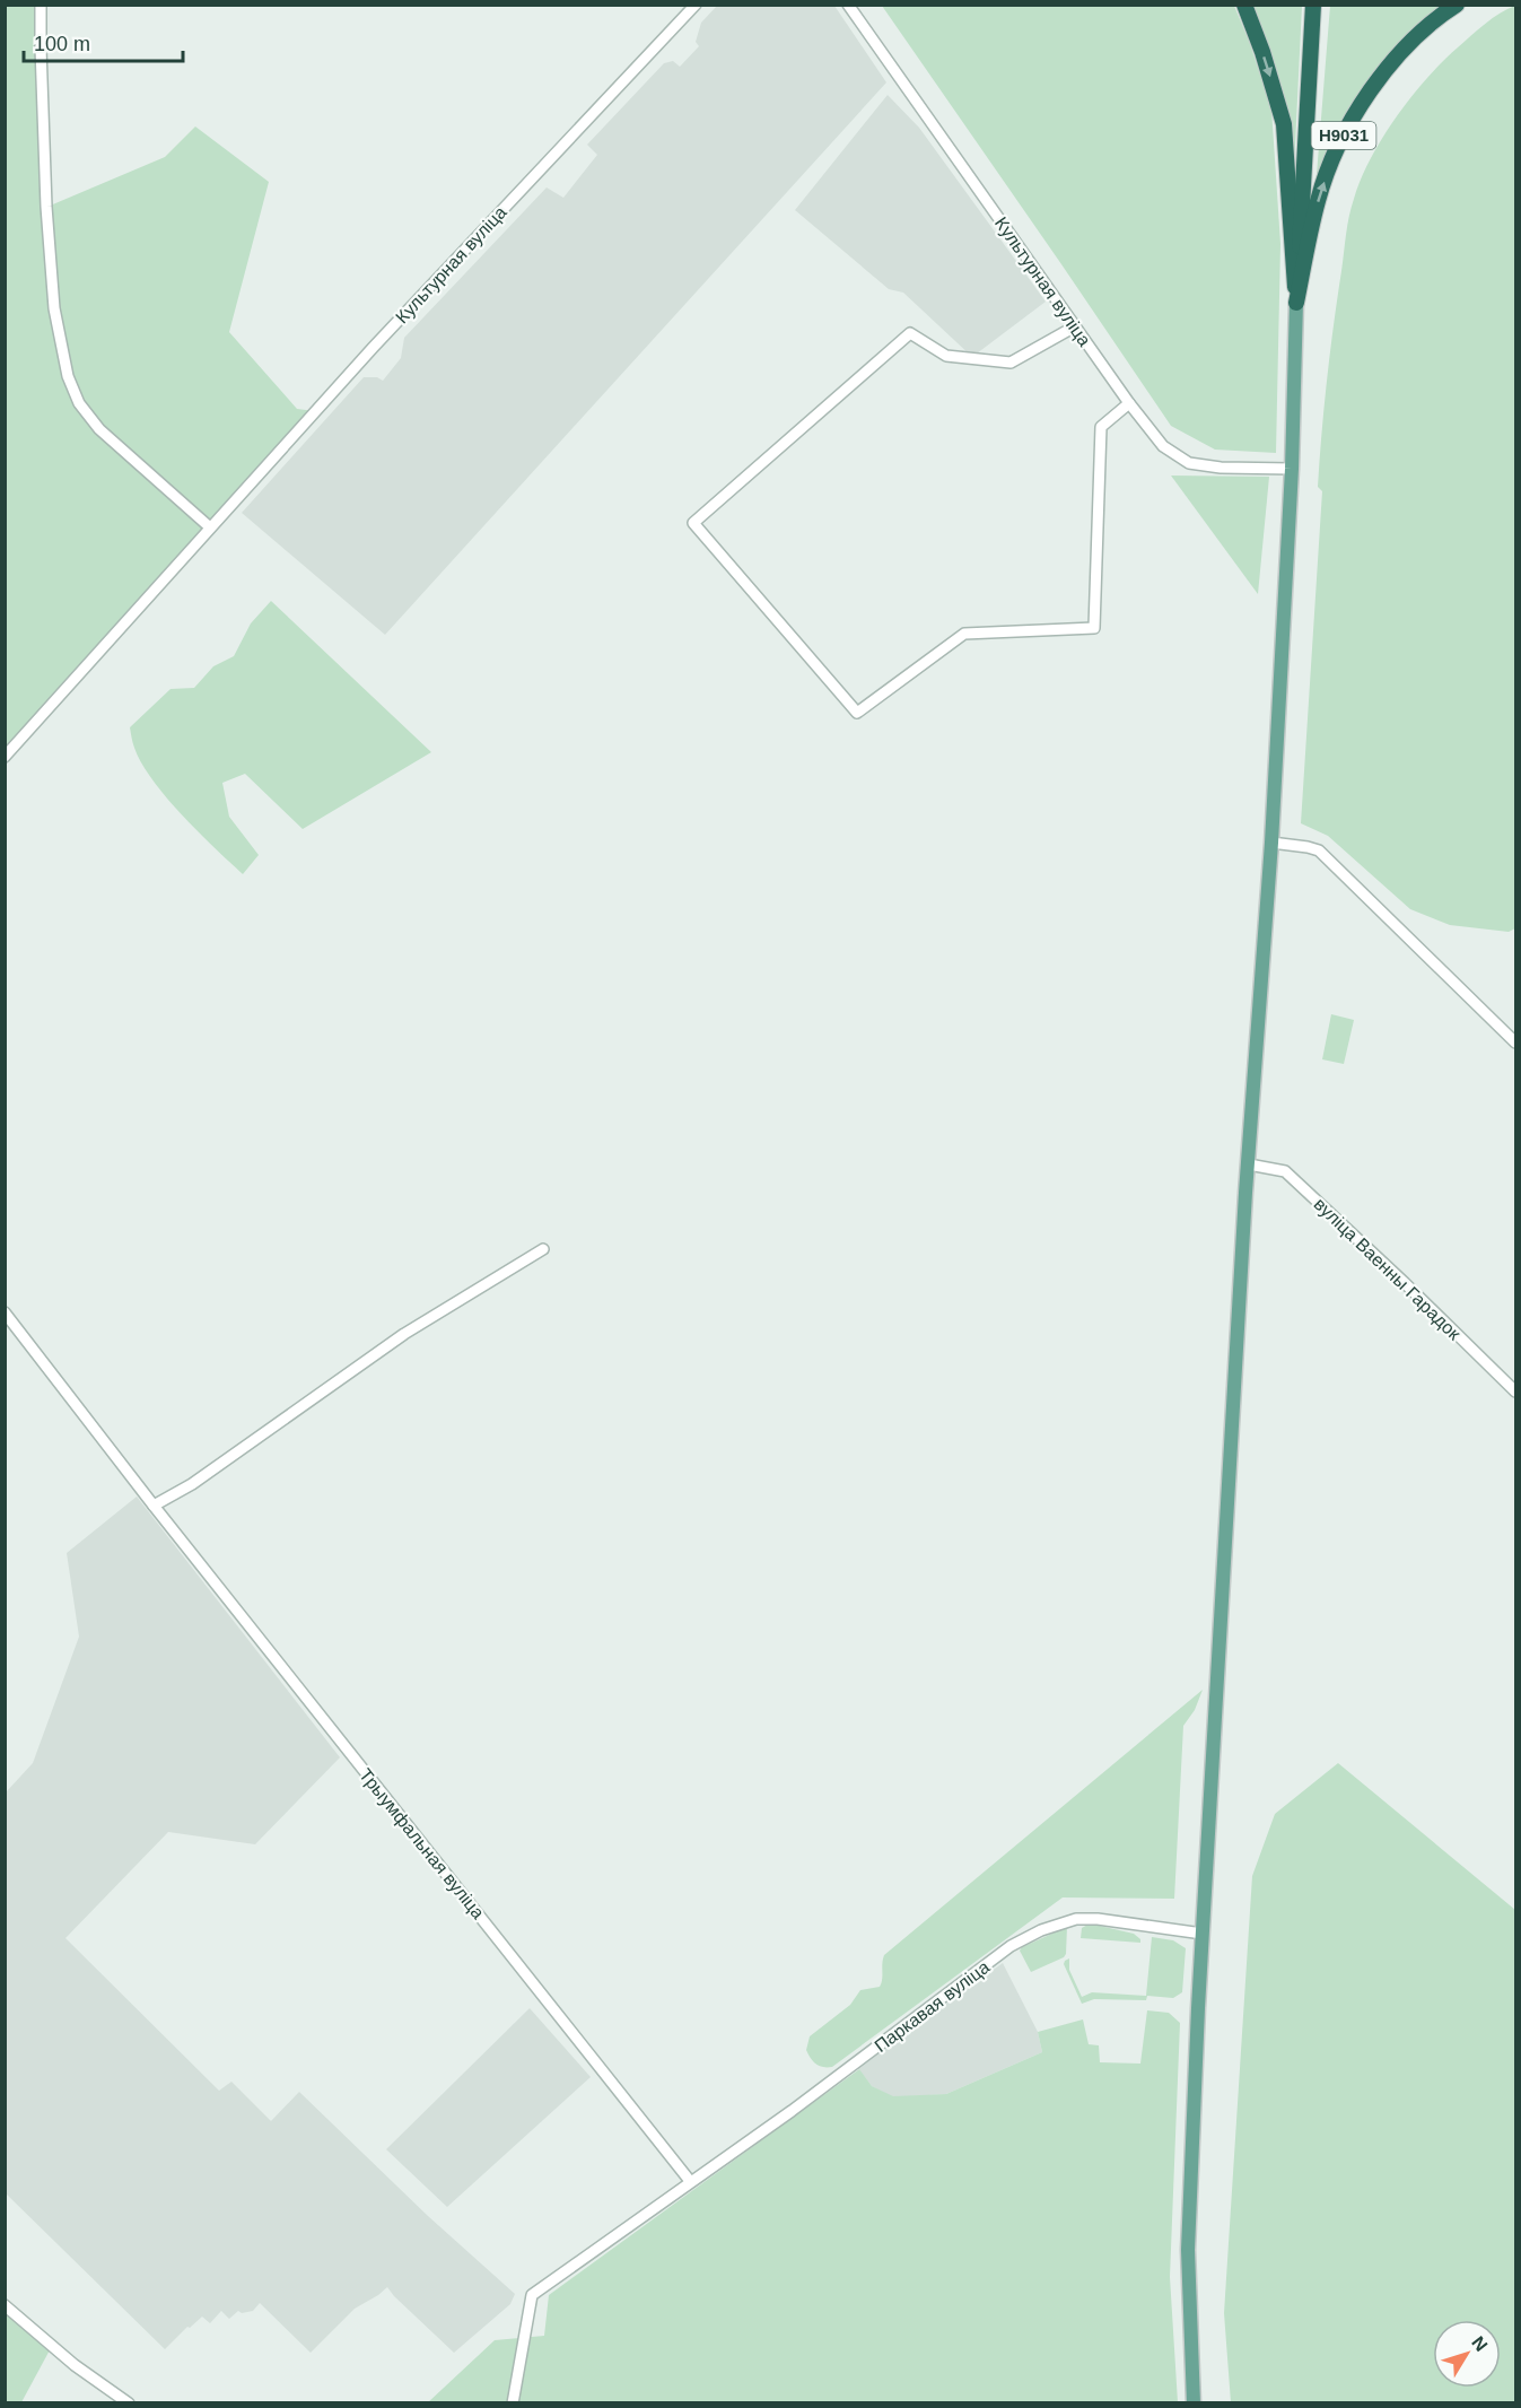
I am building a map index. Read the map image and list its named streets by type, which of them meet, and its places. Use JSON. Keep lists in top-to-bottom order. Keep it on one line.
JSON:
{"streets":{"highway":["Н9031"],"street":["Культурная вуліца","вуліца Ваенны Гарадок","Трыумфальная вуліца","Паркавая вуліца"]},"crossings":[["Н9031","Культурная вуліца"],["Н9031","вуліца Ваенны Гарадок"],["Н9031","Паркавая вуліца"],["Трыумфальная вуліца","Паркавая вуліца"]],"scale_bar":"100 m","north":"top right"}
